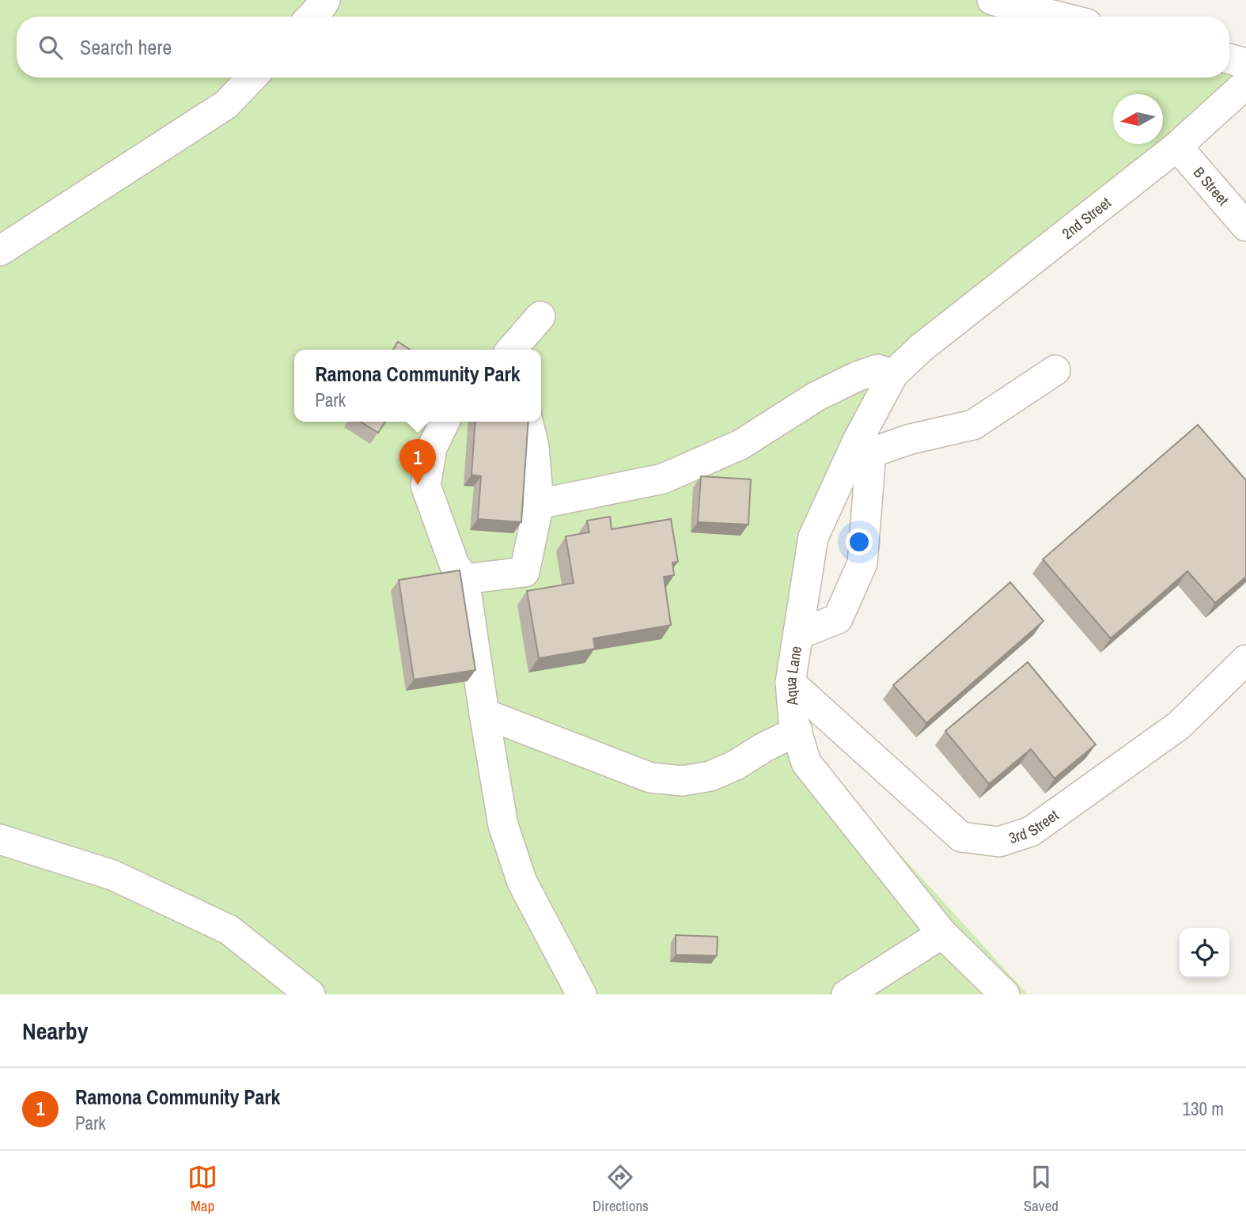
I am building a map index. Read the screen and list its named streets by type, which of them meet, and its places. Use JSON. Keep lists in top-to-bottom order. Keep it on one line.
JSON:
{"streets":{"street":["B Street","2nd Street","Aqua Lane","3rd Street"]},"crossings":[["B Street","2nd Street"],["2nd Street","Aqua Lane"],["Aqua Lane","3rd Street"]],"north":"left","page":{"search":"Search here","popup":["Ramona Community Park","Park"],"pins":"1","heading":"Nearby","list":[{"mark":"1","name":"Ramona Community Park","note":"Park","value":"130 m"}],"nav":["Map","Directions","Saved"]}}
